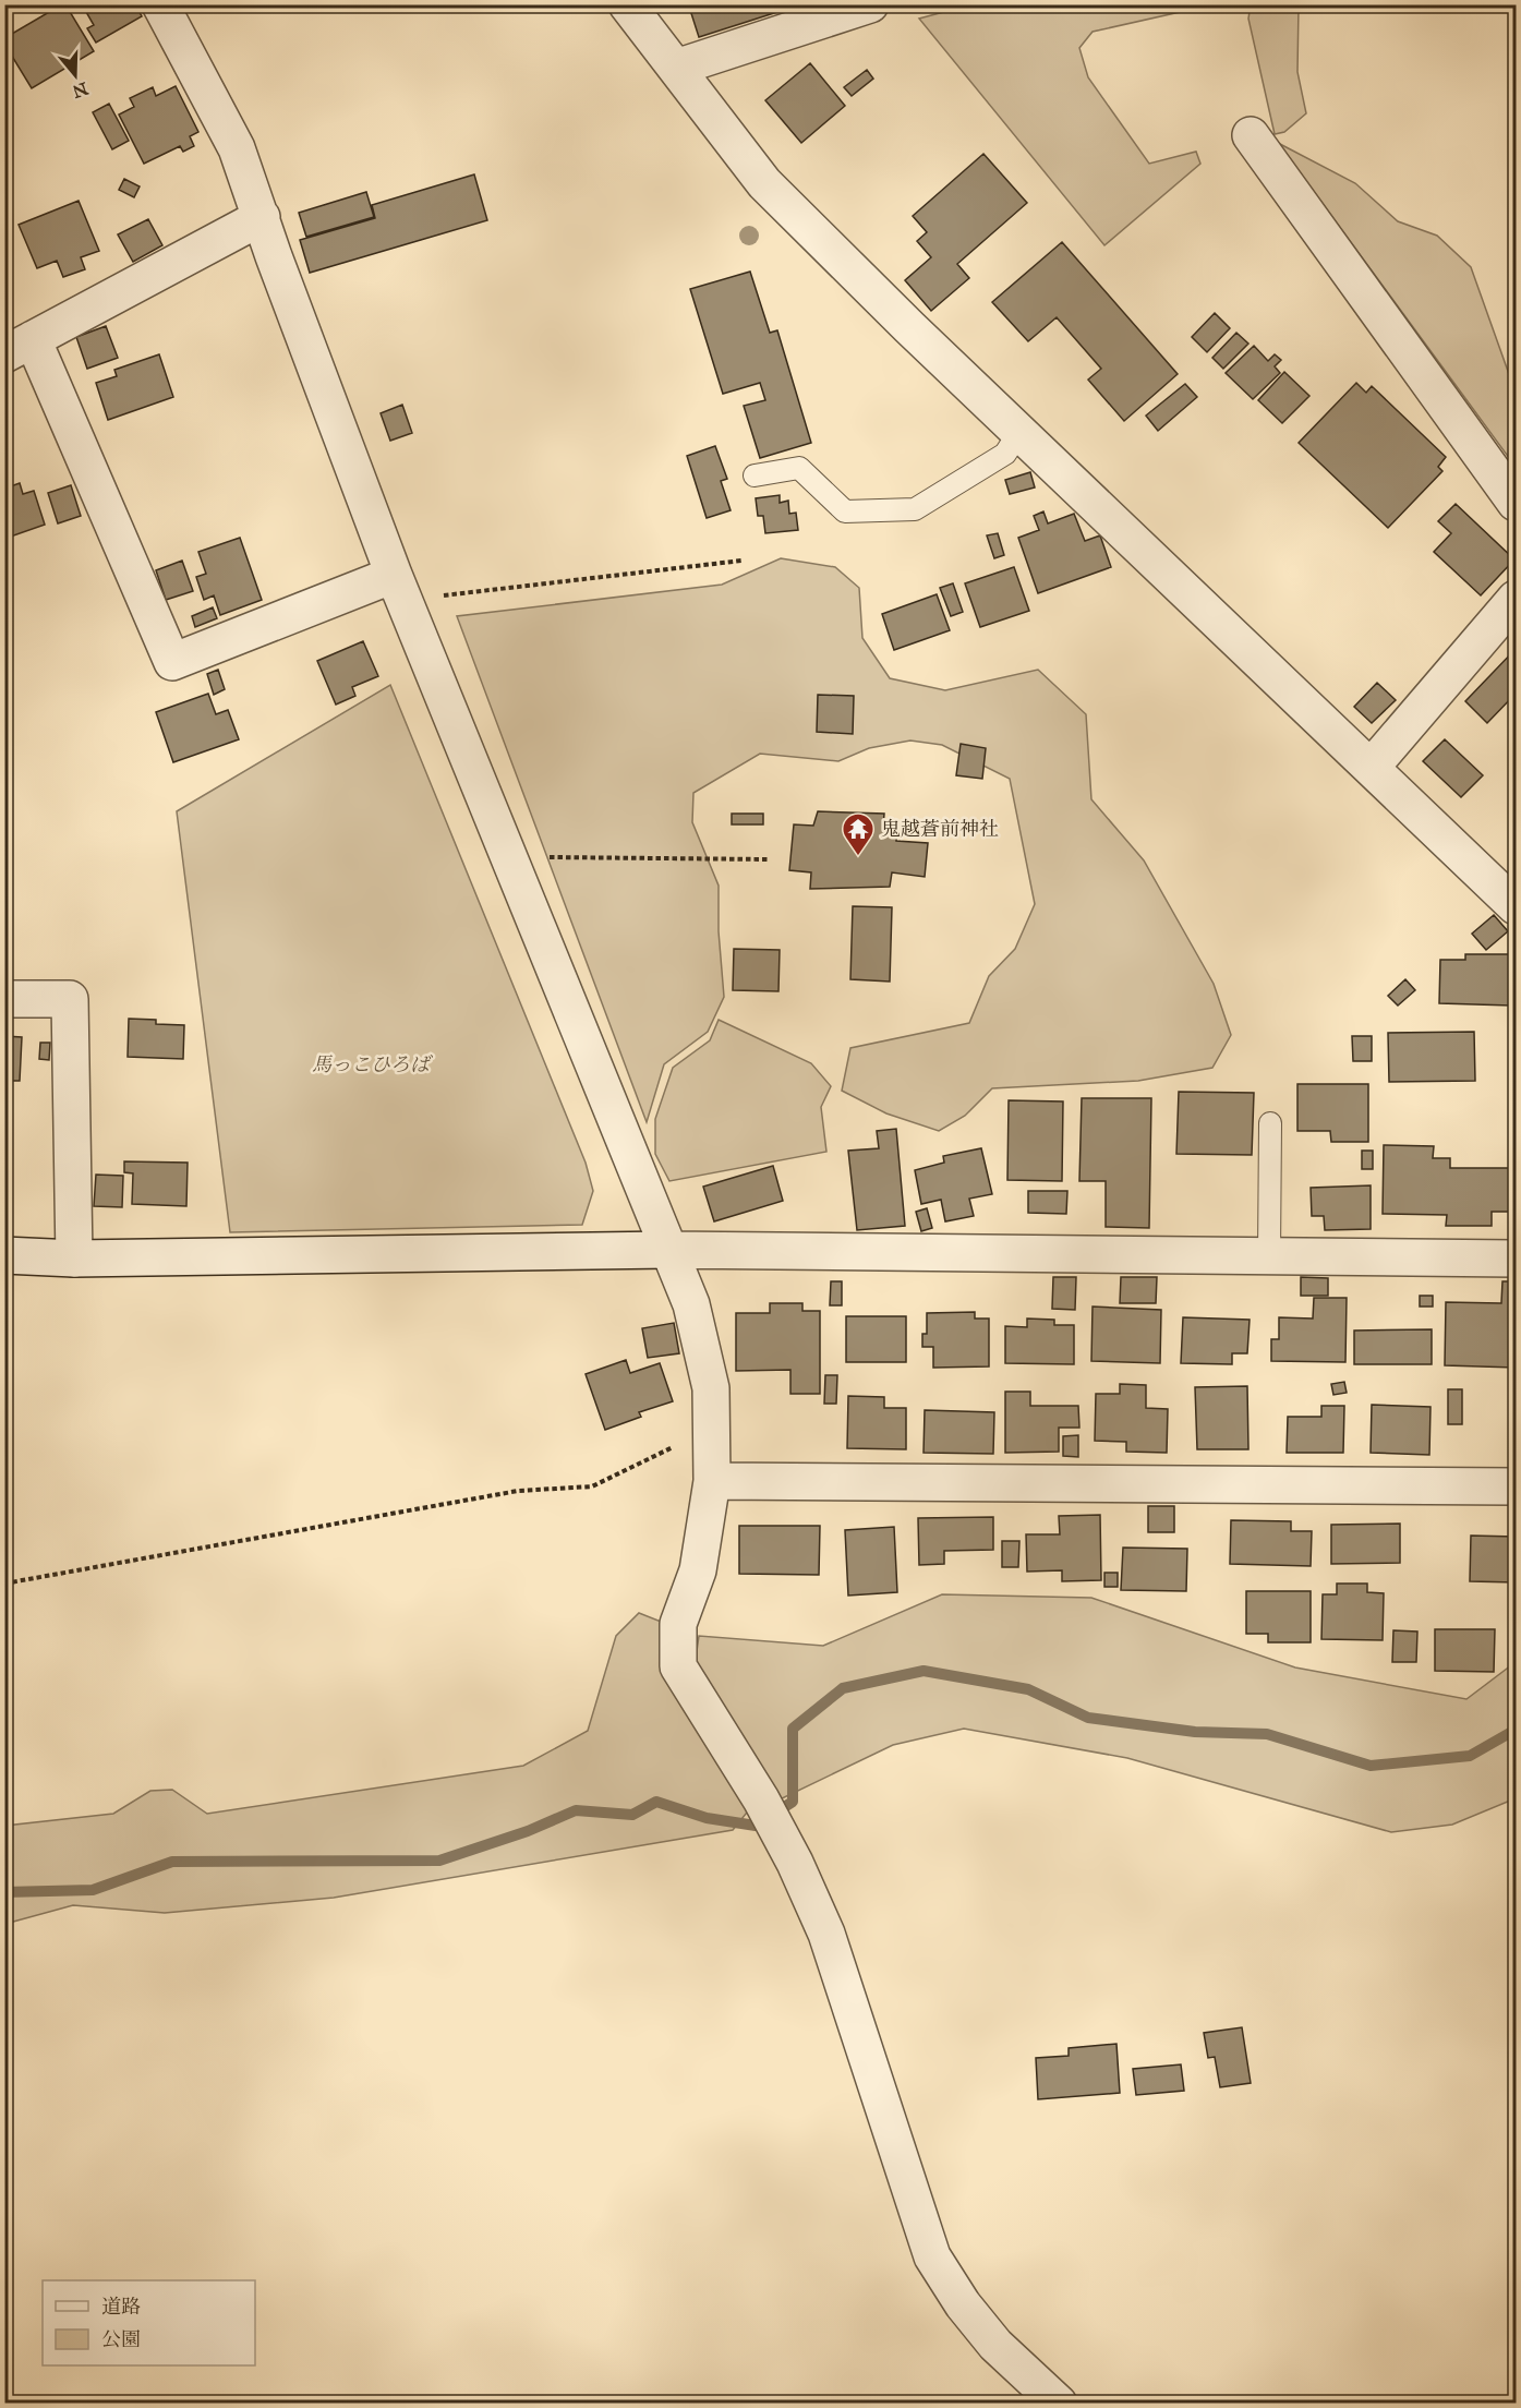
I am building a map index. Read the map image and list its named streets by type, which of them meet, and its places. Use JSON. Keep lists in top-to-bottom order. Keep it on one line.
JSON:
{"parks":["馬っこひろば"],"places":{"temple":["鬼越蒼前神社"]},"legend":["道路","公園"],"north":"bottom"}
